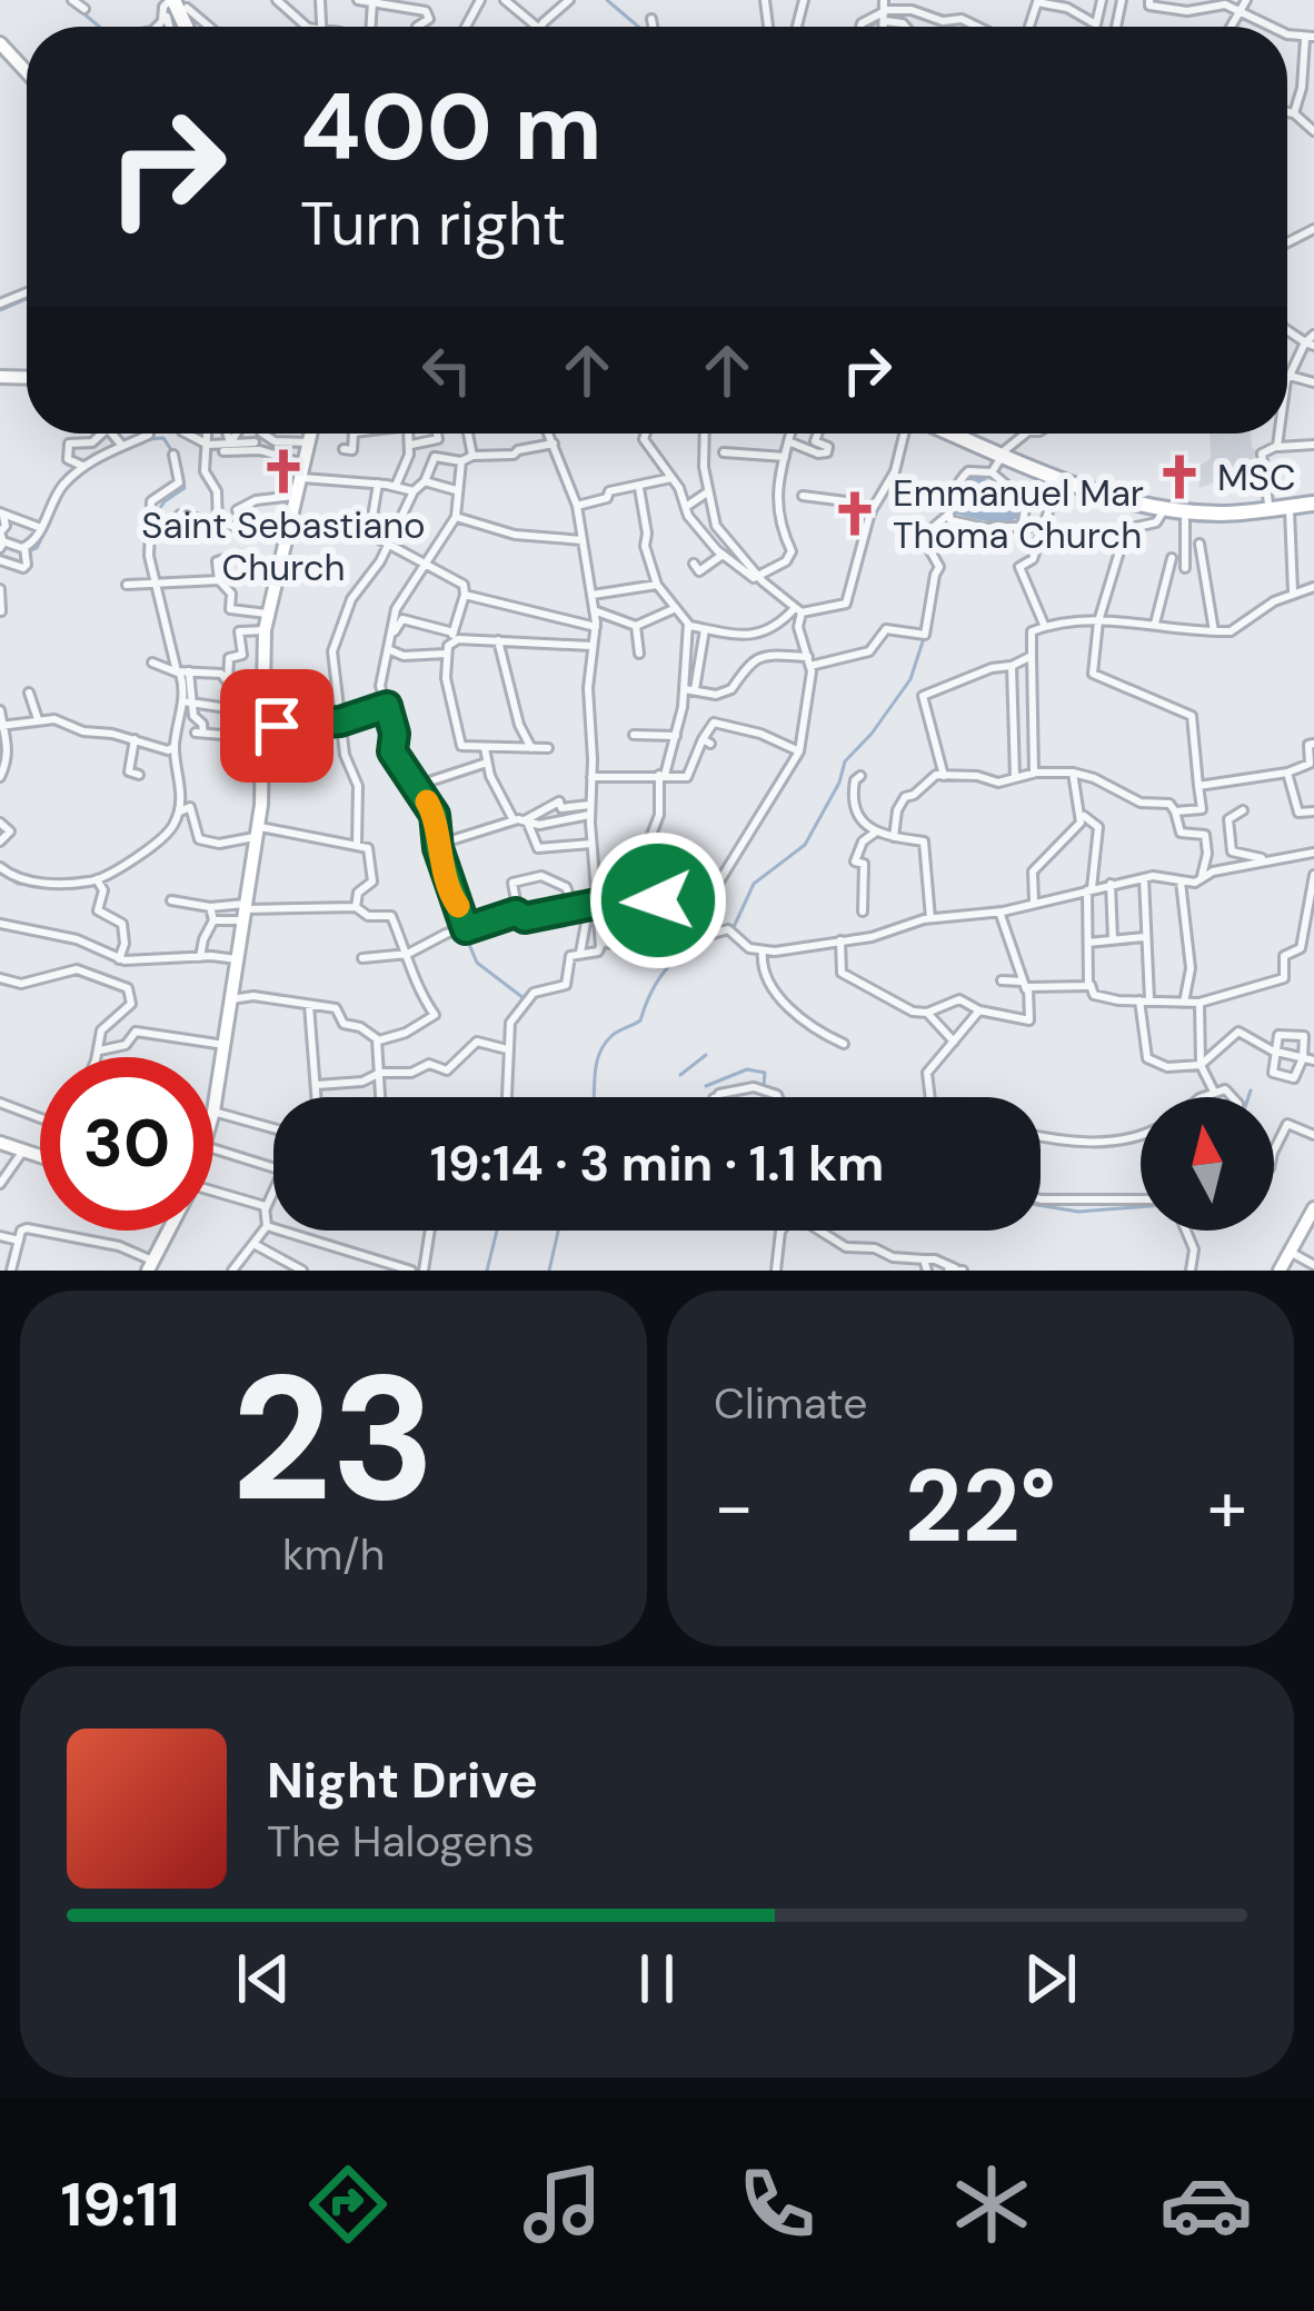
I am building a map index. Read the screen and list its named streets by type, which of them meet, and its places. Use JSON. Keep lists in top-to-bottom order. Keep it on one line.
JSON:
{"places":{"church":["Saint Sebastiano Church","MSC","Emmanuel Mar Thoma Church"]},"north":"top","page":{"turn":["400 m","Turn right"],"limit":"30","trip":"19:14 · 3 min · 1.1 km","tile":[["23","km/h"],"Climate"],"heat":["−","22°","+"],"song":["Night Drive","The Halogens"],"tabs":"19:11"}}
